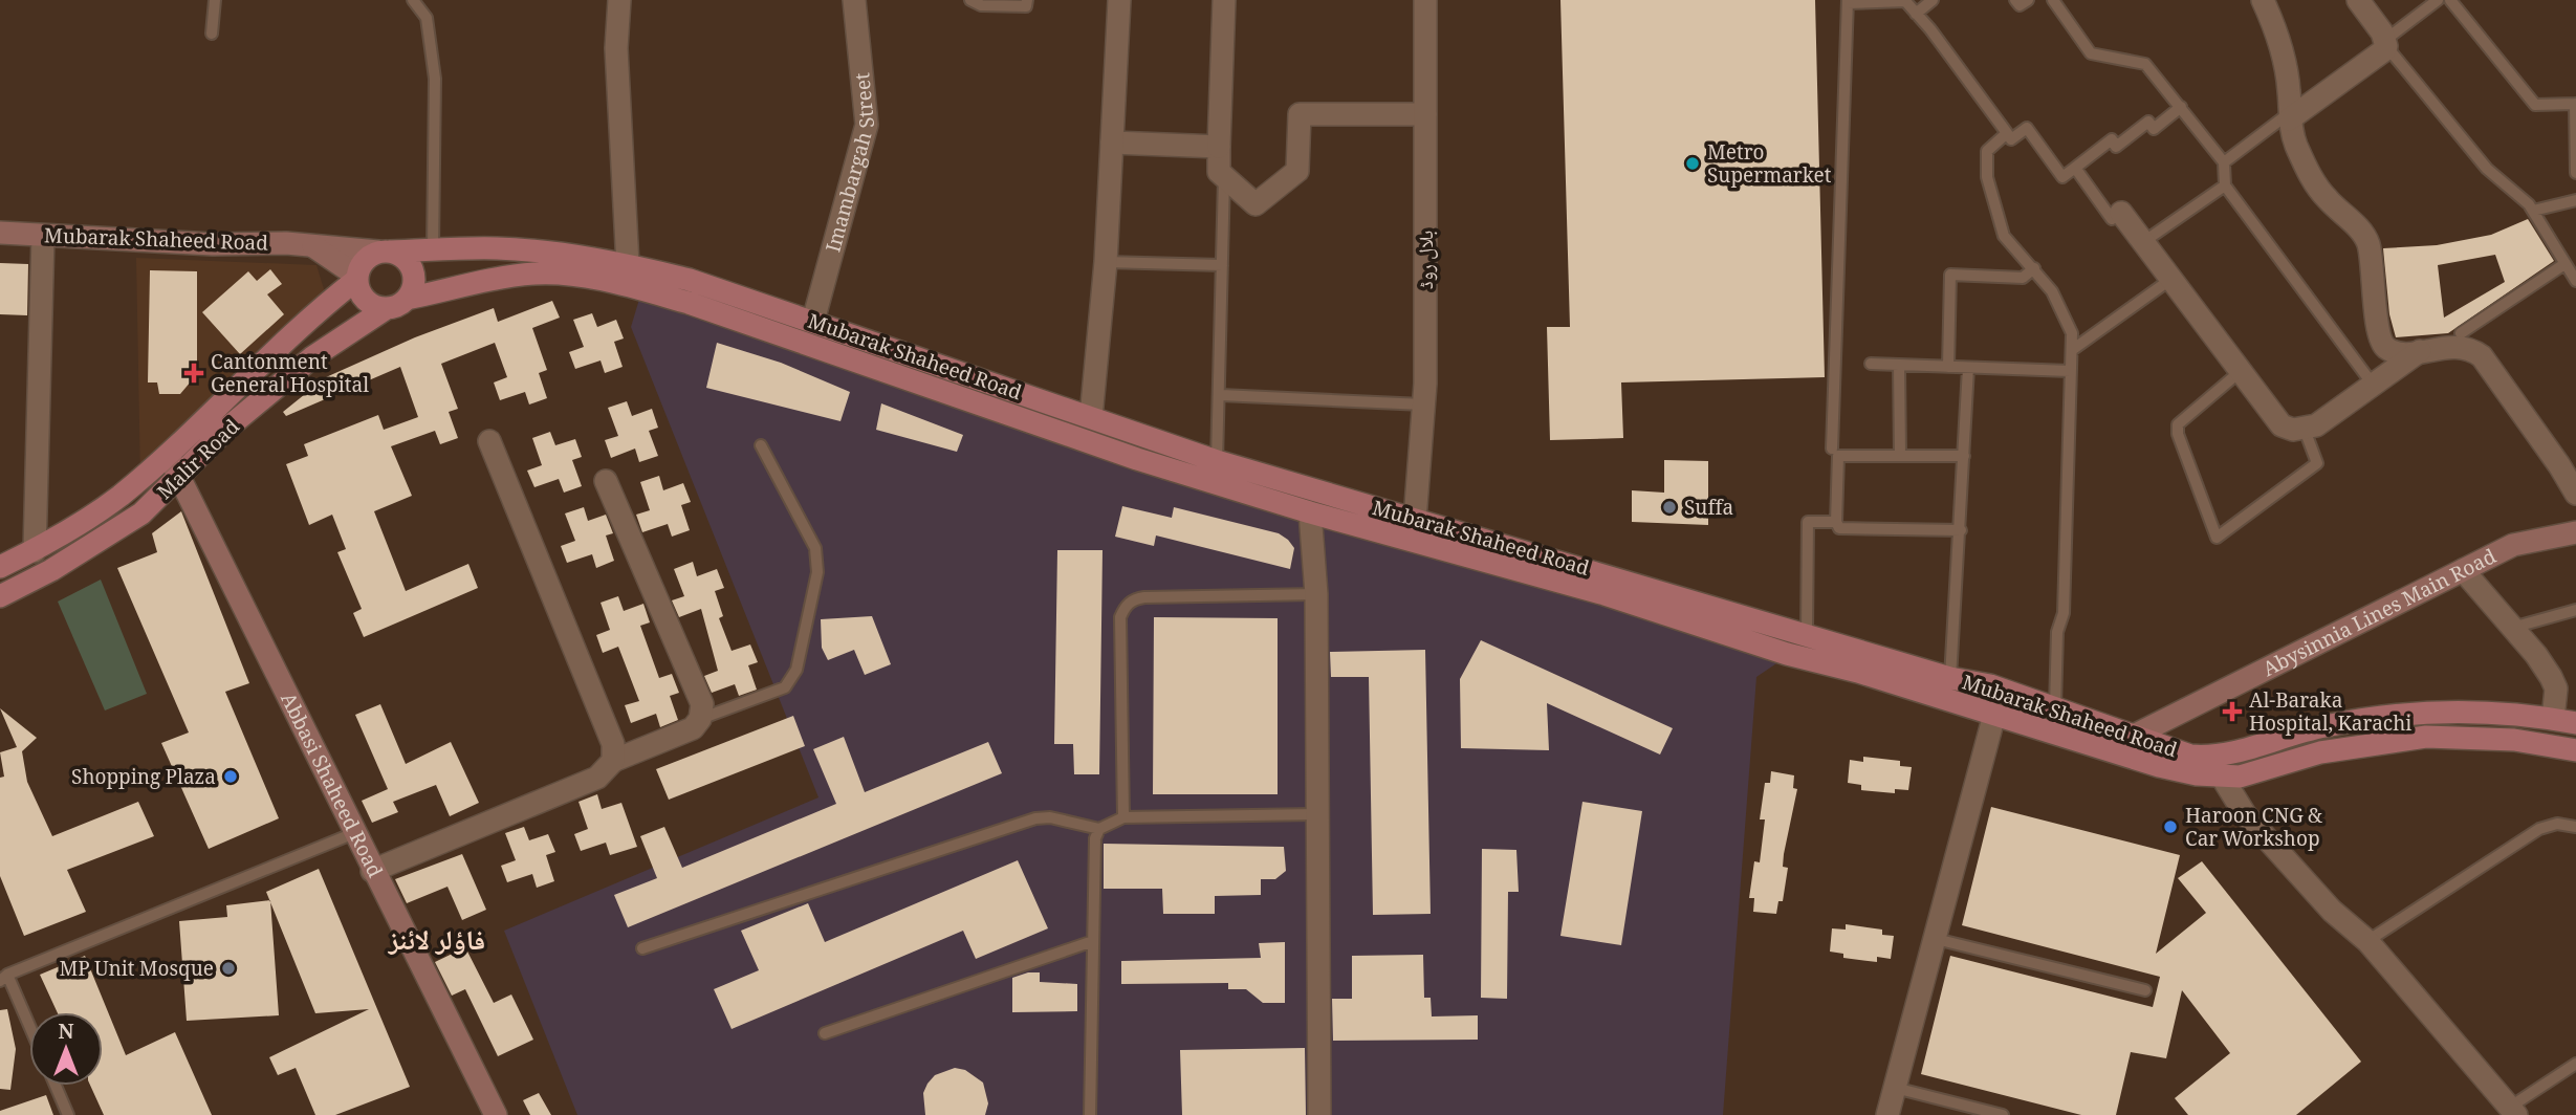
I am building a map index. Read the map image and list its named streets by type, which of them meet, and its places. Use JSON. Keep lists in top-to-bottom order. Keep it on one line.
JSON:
{"streets":{"main road":["Mubarak Shaheed Road","Malir Road"],"street":["Imambargah Street","بلال روڈ","Abysinnia Lines Main Road","Abbasi Shaheed Road"]},"crossings":[["Imambargah Street","Mubarak Shaheed Road"],["Mubarak Shaheed Road","بلال روڈ"],["Mubarak Shaheed Road","Malir Road"],["Mubarak Shaheed Road","Abysinnia Lines Main Road"],["Malir Road","Abbasi Shaheed Road"]],"districts":["فاؤلر لائنز"],"places":{"other":["Metro Supermarket","Suffa","Shopping Plaza","Haroon CNG & Car Workshop","MP Unit Mosque"],"health":["Cantonment General Hospital","Al-Baraka Hospital, Karachi"]},"north":"top"}
